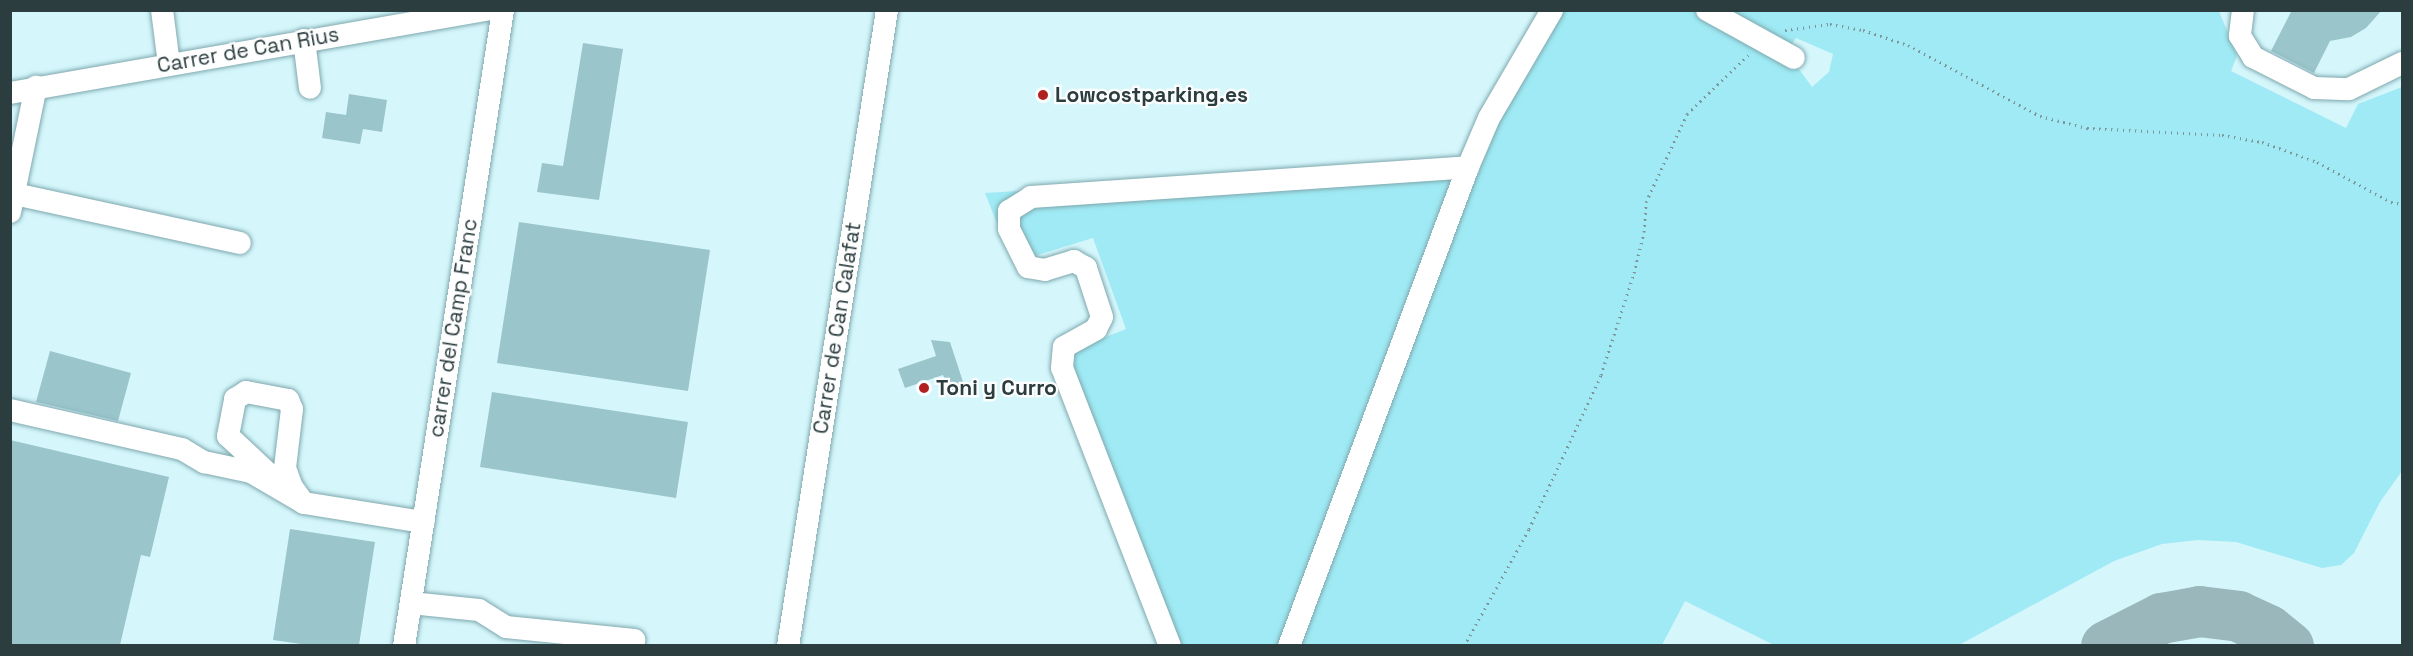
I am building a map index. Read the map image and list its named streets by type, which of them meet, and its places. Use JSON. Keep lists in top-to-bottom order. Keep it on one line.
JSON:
{"streets":{"street":["Carrer de Can Rius","carrer del Camp Franc","Carrer de Can Calafat"]},"places":["Lowcostparking.es","Toni y Curro"]}
